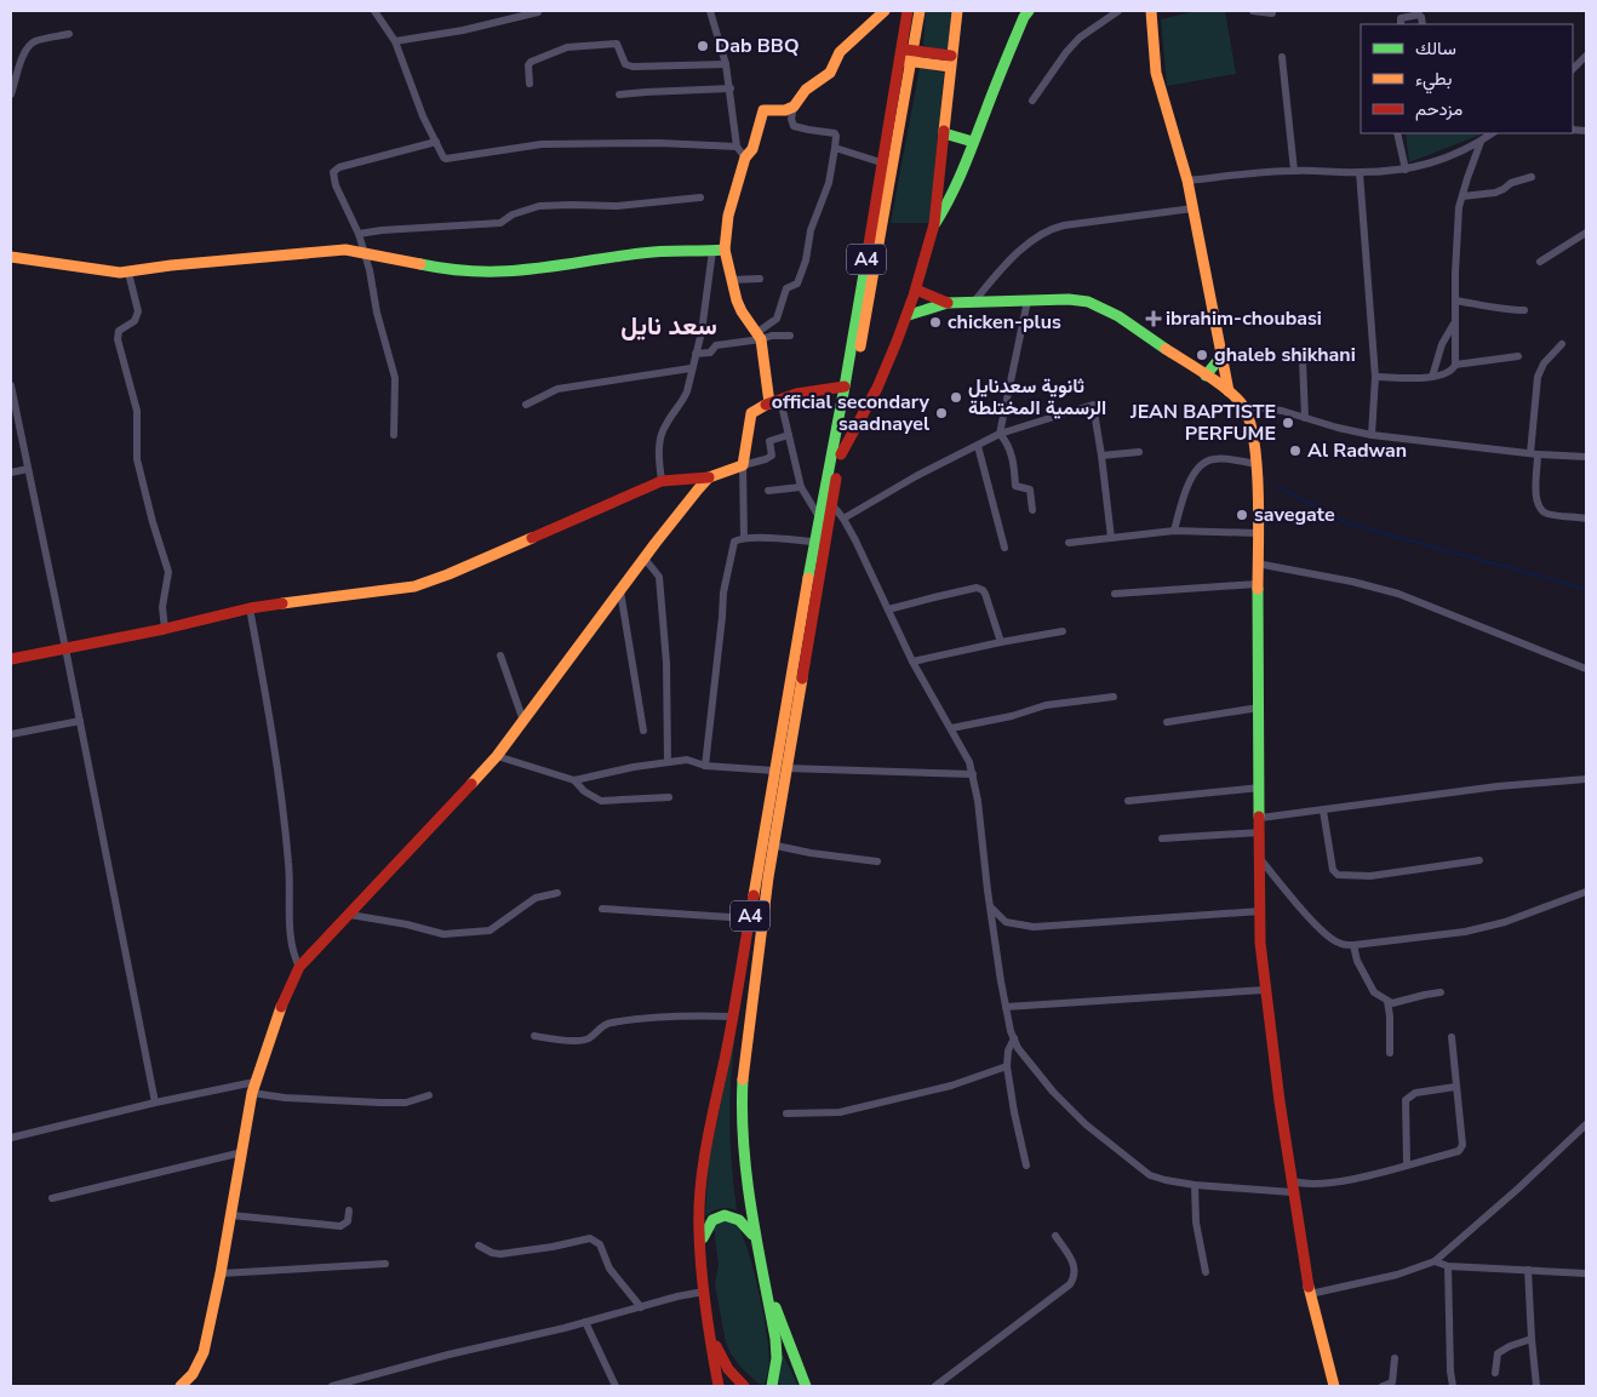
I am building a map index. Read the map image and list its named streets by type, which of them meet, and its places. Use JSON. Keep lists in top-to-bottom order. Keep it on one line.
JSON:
{"streets":{"main road":["A4"]},"districts":["سعد نايل"],"places":{"other":["Dab BBQ","chicken-plus","ghaleb shikhani","ثانوية سعدنايل الرسمية المختلطة","official secondary saadnayel","JEAN BAPTISTE PERFUME","Al Radwan","savegate"],"health":["ibrahim-choubasi"]},"legend":["سالك","بطيء","مزدحم"]}
